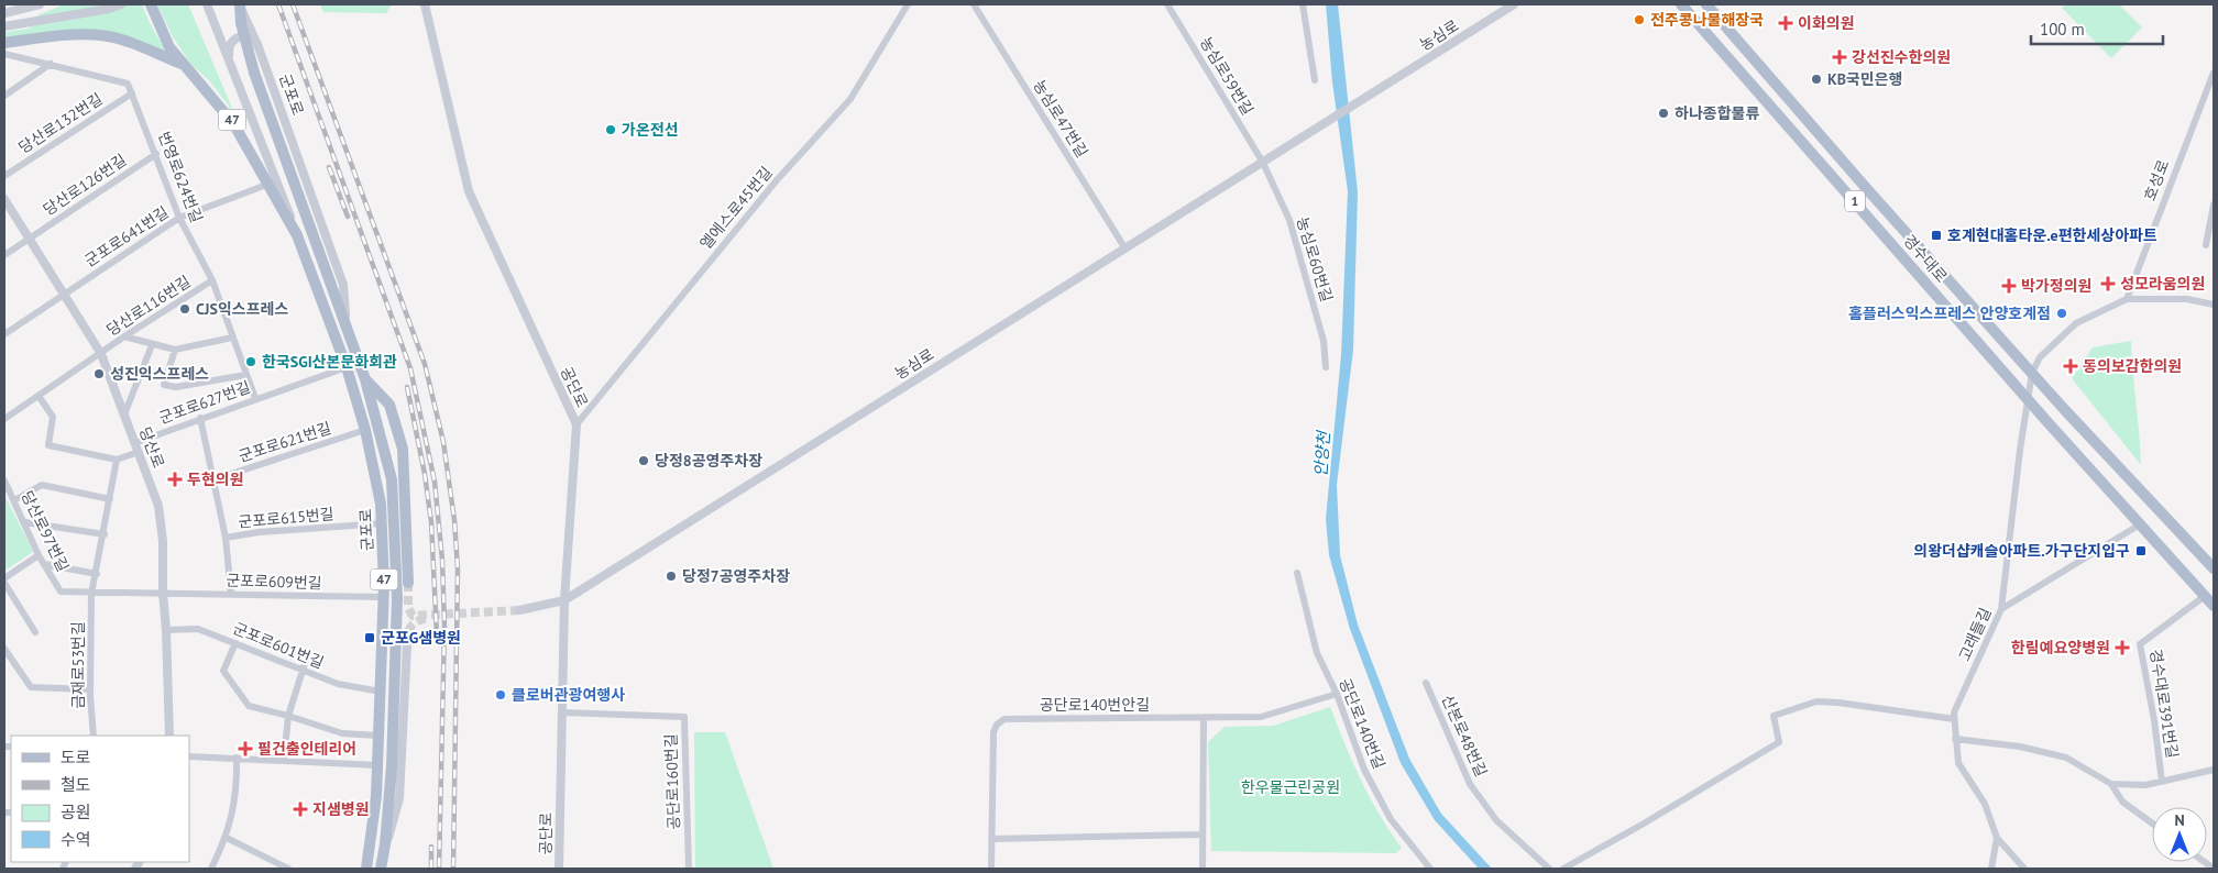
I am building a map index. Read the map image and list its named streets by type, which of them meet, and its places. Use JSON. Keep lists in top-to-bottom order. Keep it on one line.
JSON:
{"streets":{"main road":["군포로","47","1","경수대로"],"street":["농심로","농심로59번길","농심로47번길","당산로132번길","번영로624번길","호성로","당산로126번길","엘에스로45번길","군포로641번길","농심로60번길","당산로116번길","공단로","군포로627번길","군포로621번길","당산로","군포로615번길","당산로97번길","군포로609번길","고래들길","군포로601번길","금재로53번길","경수대로391번길","공단로140번안길","공단로140번길","산본로48번길","공단로160번길"]},"crossings":[["농심로","농심로59번길"],["농심로","농심로47번길"],["농심로","농심로60번길"],["농심로","공단로"],["농심로59번길","농심로60번길"],["군포로","군포로641번길"],["군포로","군포로627번길"],["군포로","군포로621번길"],["군포로","군포로615번길"],["군포로","군포로609번길"],["군포로","군포로601번길"],["당산로132번길","번영로624번길"],["번영로624번길","당산로126번길"],["번영로624번길","군포로641번길"],["번영로624번길","당산로116번길"],["번영로624번길","군포로627번길"],["당산로126번길","당산로"],["엘에스로45번길","공단로"],["군포로641번길","당산로"],["경수대로","고래들길"],["경수대로","경수대로391번길"],["당산로116번길","당산로"],["공단로","공단로160번길"],["군포로627번길","당산로"],["당산로","당산로97번길"],["당산로","군포로609번길"],["당산로","군포로601번길"],["당산로97번길","군포로609번길"],["당산로97번길","금재로53번길"],["공단로140번안길","공단로140번길"]],"water":["안양천"],"parks":["한우물근린공원"],"places":{"other":["전주콩나물해장국","KB국민은행","하나종합물류","가온전선","CJS익스프레스","홈플러스익스프레스 안양호계점","한국SGI산본문화회관","성진익스프레스","당정8공영주차장","당정7공영주차장","클로버관광여행사"],"health":["이화의원","강선진수한의원","성모라움의원","박가정의원","동의보감한의원","두현의원","한림예요양병원","필건출인테리어","지샘병원"],"transit":["호계현대홈타운.e편한세상아파트","의왕더샵캐슬아파트.가구단지입구","군포G샘병원"]},"legend":["도로","철도","공원","수역"],"scale_bar":"100 m","north":"top"}
